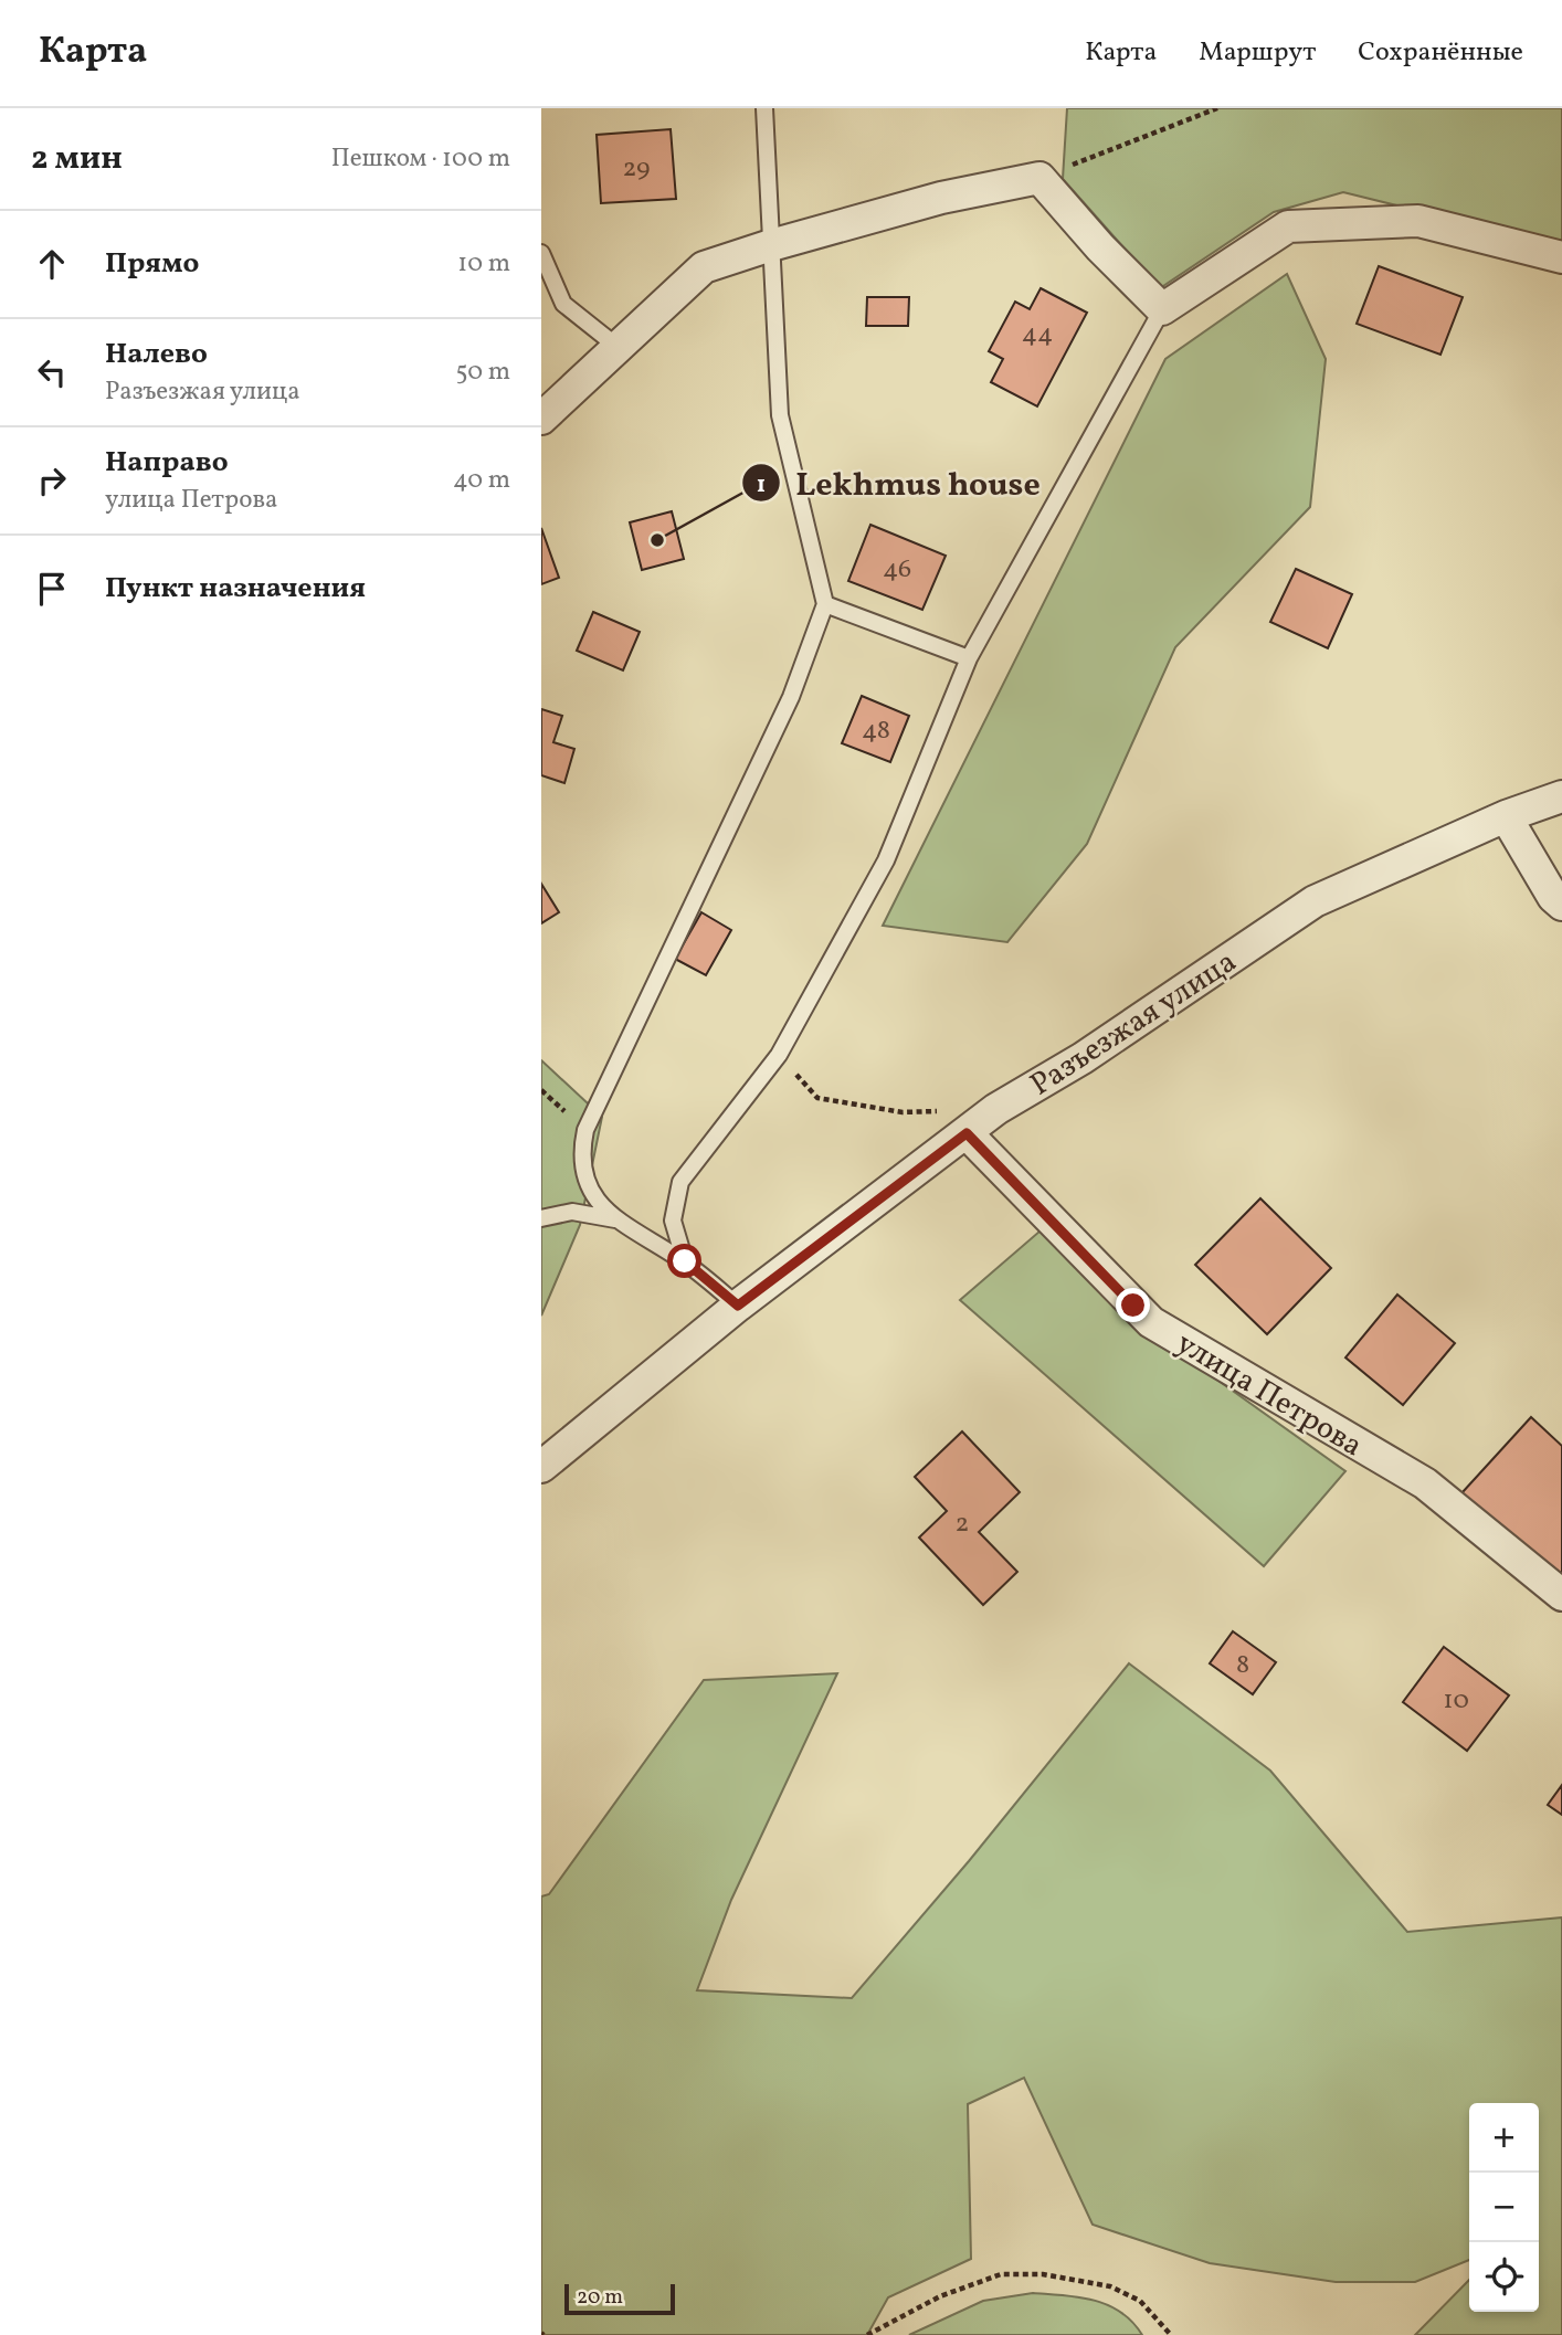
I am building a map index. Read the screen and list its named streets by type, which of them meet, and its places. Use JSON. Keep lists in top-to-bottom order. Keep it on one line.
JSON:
{"streets":{"street":["Разъезжая улица","улица Петрова"]},"crossings":[["Разъезжая улица","улица Петрова"]],"places":["Lekhmus house"],"house_numbers":["29","44","46","48","2","8","10"],"scale_bar":"20 m","page":{"header":"Карта","nav":["Карта","Маршрут","Сохранённые"],"heading":["2 мин","Пешком · 100 m"],"list":[["Прямо","10 m"],["Налево","Разъезжая улица","50 m"],["Направо","улица Петрова","40 m"],"Пункт назначения"],"map_buttons":["+","−"],"scale":"20 m"}}
